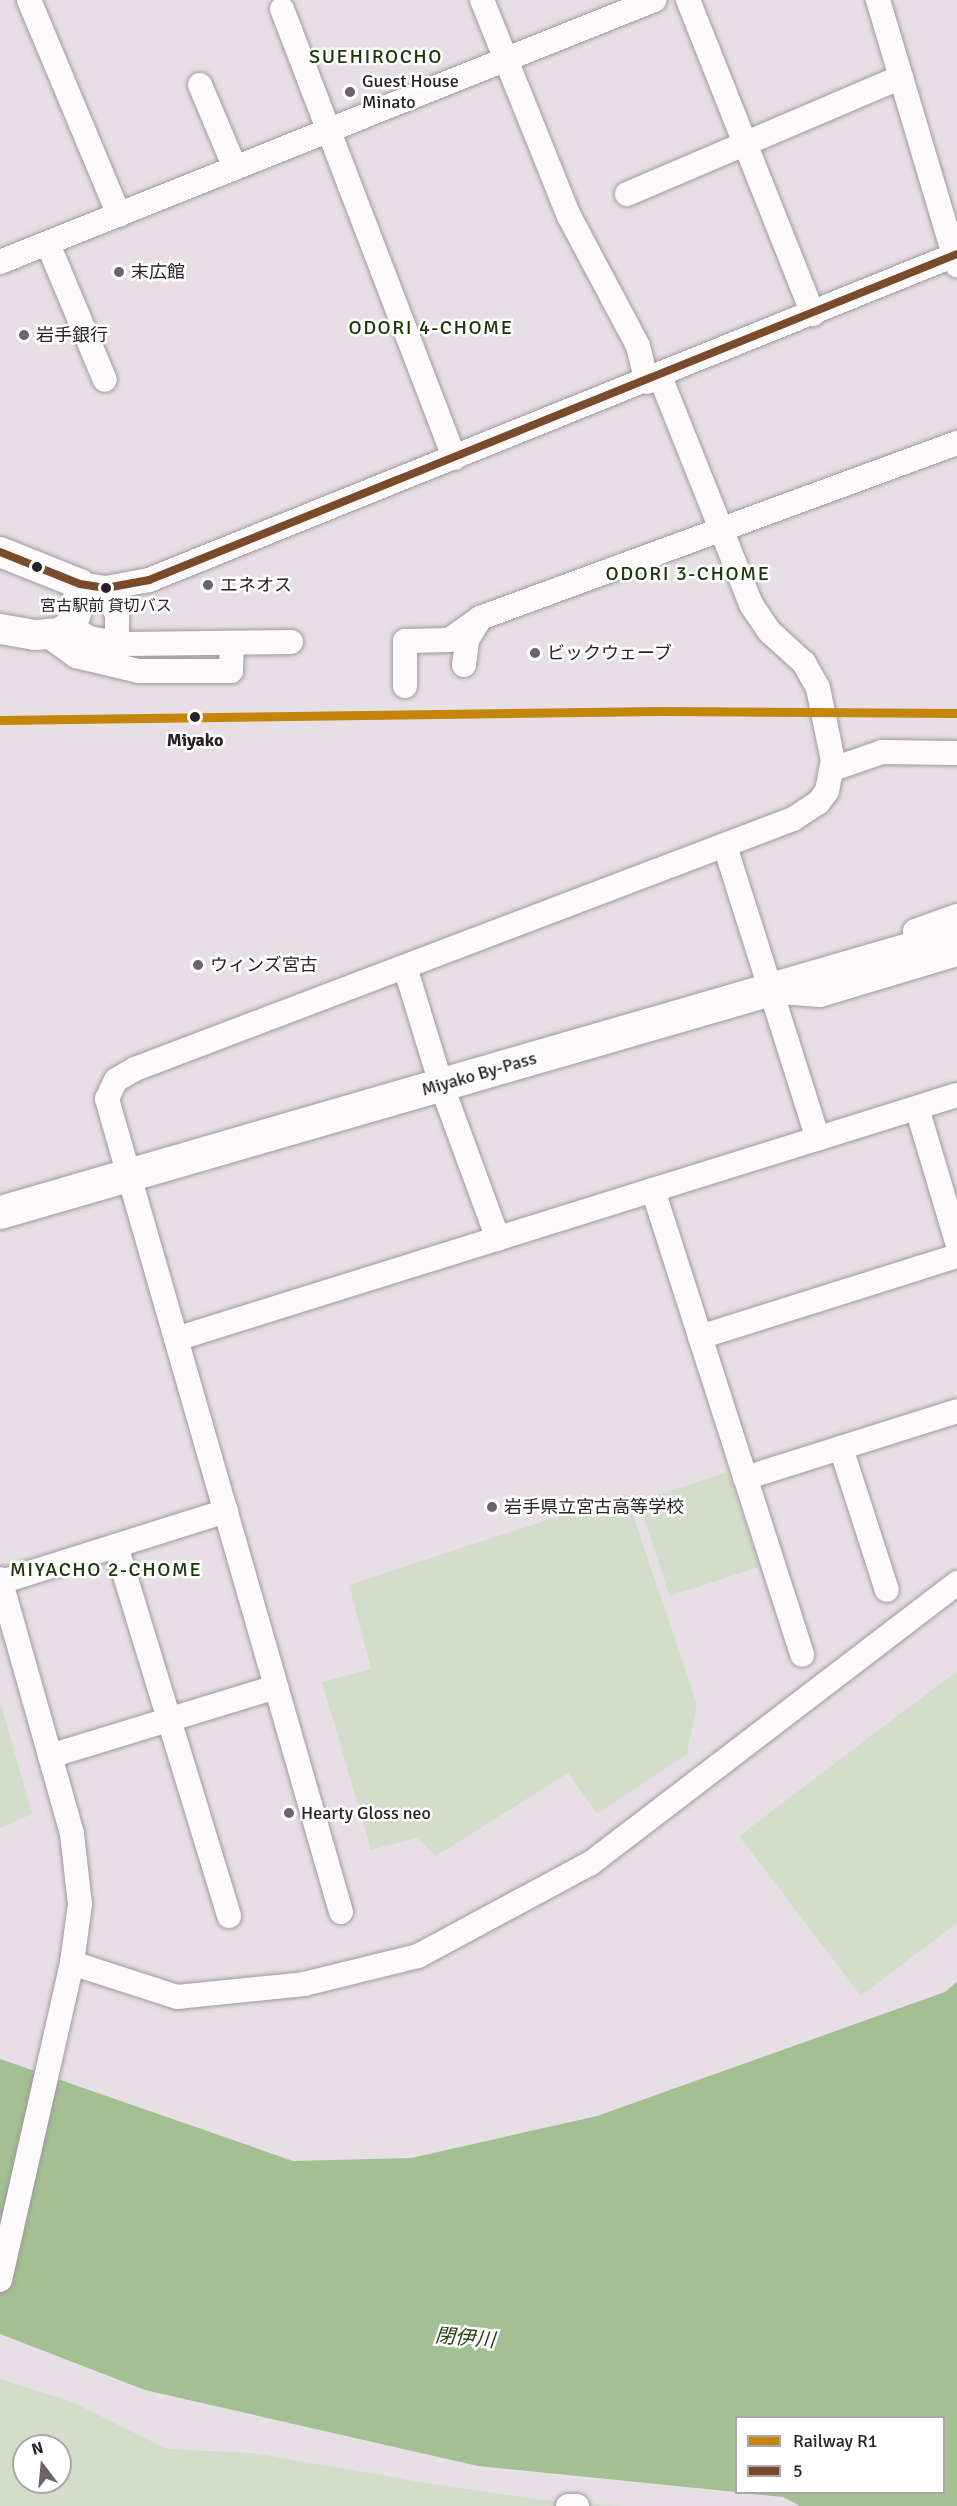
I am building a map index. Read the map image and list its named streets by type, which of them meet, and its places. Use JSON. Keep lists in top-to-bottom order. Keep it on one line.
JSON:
{"streets":{"highway":["Miyako By-Pass"]},"districts":["SUEHIROCHO","ODORI 4-CHOME","ODORI 3-CHOME","MIYACHO 2-CHOME"],"water":["閉伊川"],"places":["Guest House Minato","末広館","岩手銀行","エネオス","宮古駅前 貸切バス","ビックウェーブ","Miyako","ウィンズ宮古","岩手県立宮古高等学校","Hearty Gloss neo"],"lines":["transit line 5","rail line R1"],"legend":["Railway R1","5"],"north":"top"}
